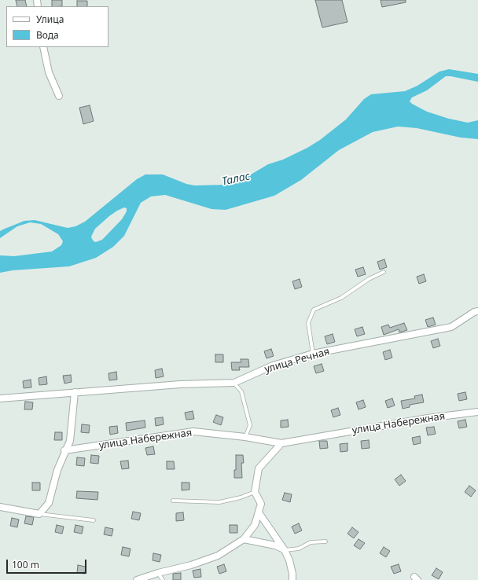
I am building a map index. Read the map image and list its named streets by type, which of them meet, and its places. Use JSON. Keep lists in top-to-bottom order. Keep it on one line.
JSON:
{"streets":{"street":["улица Речная","улица Набережная"]},"water":["Талас"],"legend":["Улица","Вода"],"scale_bar":"100 m"}
